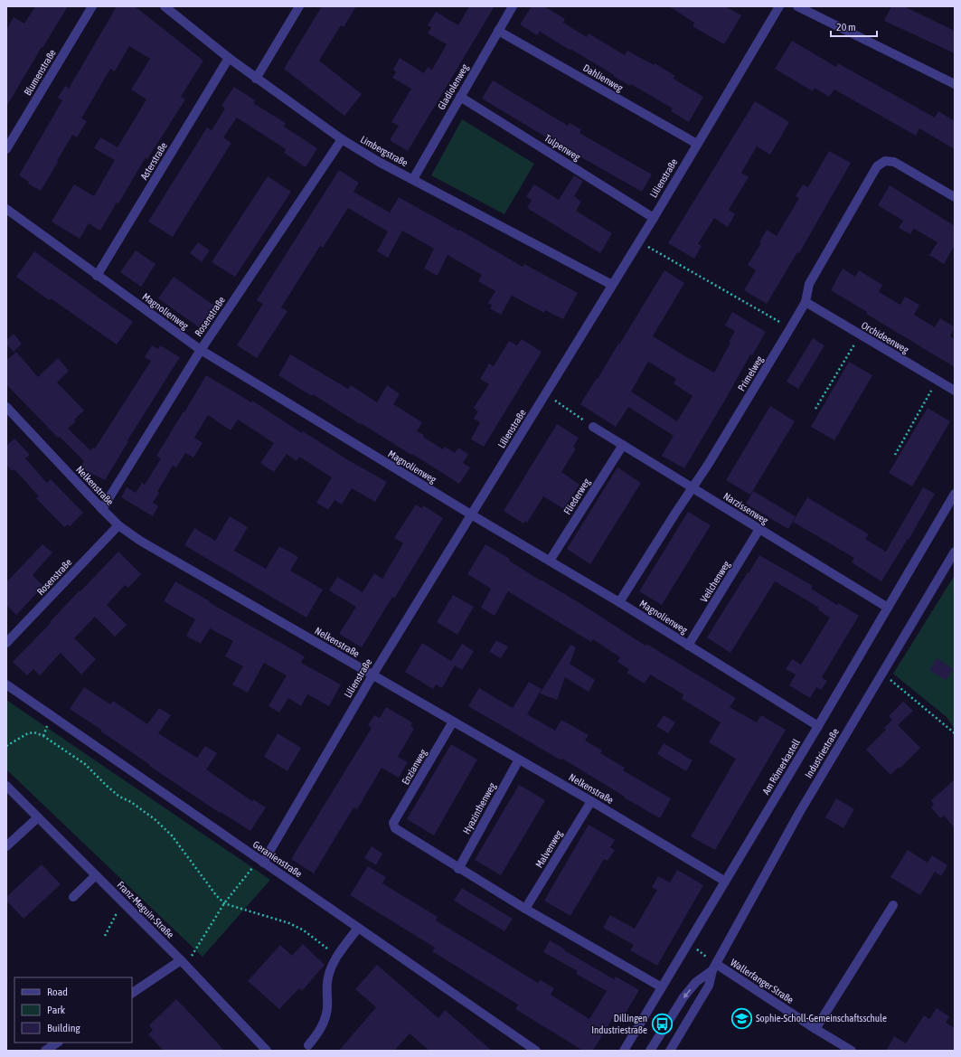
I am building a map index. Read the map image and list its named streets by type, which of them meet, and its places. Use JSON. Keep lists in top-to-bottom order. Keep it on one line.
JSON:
{"streets":{"street":["Blumenstraße","Dahlienweg","Gladiolenweg","Tulpenweg","Limbergstraße","Asterstraße","Lilienstraße","Magnolienweg","Rosenstraße","Orchideenweg","Primelweg","Nelkenstraße","Fliederweg","Narzissenweg","Veilchenweg","Industriestraße","Enzianweg","Am Römerkastell","Hyazinthenweg","Malvenweg","Geranienstraße","Franz-Meguin-Straße","Wallerfanger Straße"]},"crossings":[["Dahlienweg","Gladiolenweg"],["Dahlienweg","Lilienstraße"],["Gladiolenweg","Tulpenweg"],["Gladiolenweg","Limbergstraße"],["Tulpenweg","Lilienstraße"],["Limbergstraße","Asterstraße"],["Limbergstraße","Lilienstraße"],["Limbergstraße","Rosenstraße"],["Asterstraße","Magnolienweg"],["Lilienstraße","Magnolienweg"],["Lilienstraße","Nelkenstraße"],["Lilienstraße","Geranienstraße"],["Magnolienweg","Rosenstraße"],["Magnolienweg","Primelweg"],["Magnolienweg","Fliederweg"],["Magnolienweg","Veilchenweg"],["Magnolienweg","Am Römerkastell"],["Rosenstraße","Nelkenstraße"],["Orchideenweg","Primelweg"],["Primelweg","Narzissenweg"],["Nelkenstraße","Enzianweg"],["Nelkenstraße","Am Römerkastell"],["Nelkenstraße","Hyazinthenweg"],["Nelkenstraße","Malvenweg"],["Fliederweg","Narzissenweg"],["Narzissenweg","Veilchenweg"],["Narzissenweg","Am Römerkastell"],["Industriestraße","Wallerfanger Straße"],["Enzianweg","Hyazinthenweg"]],"places":{"school or university":["Sophie-Scholl-Gemeinschaftsschule"],"bus stop":["Dillingen Industriestraße"]},"legend":["Road","Park","Building"],"scale_bar":"20 m"}
